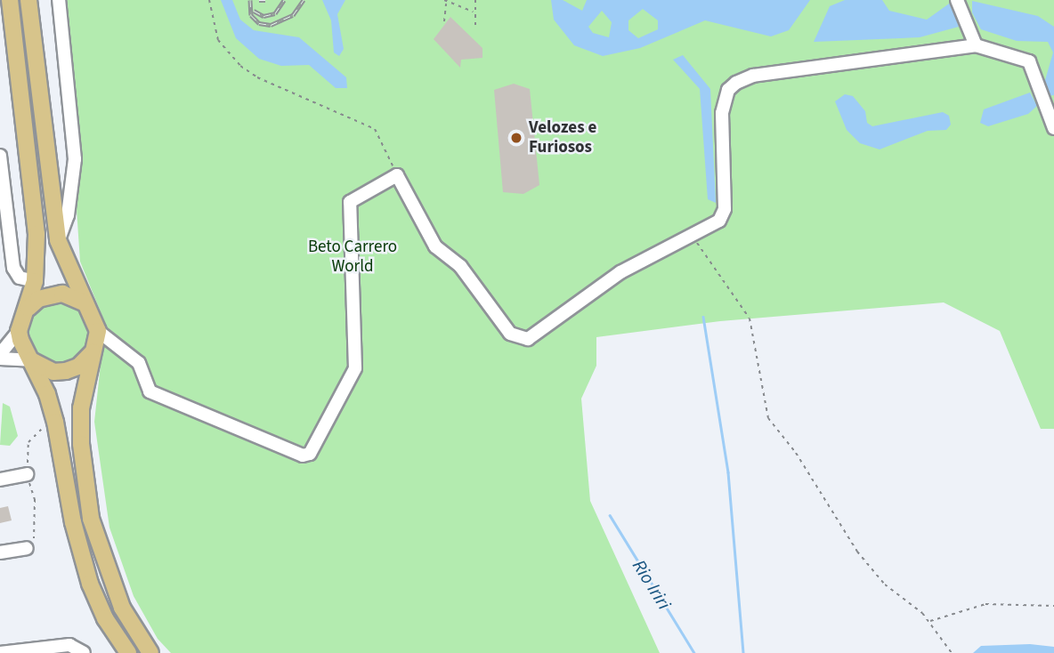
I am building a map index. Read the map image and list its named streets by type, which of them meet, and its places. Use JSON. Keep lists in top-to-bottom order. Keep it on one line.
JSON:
{"water":["Rio Iriri"],"parks":["Beto Carrero World"],"places":["Velozes e Furiosos"]}
